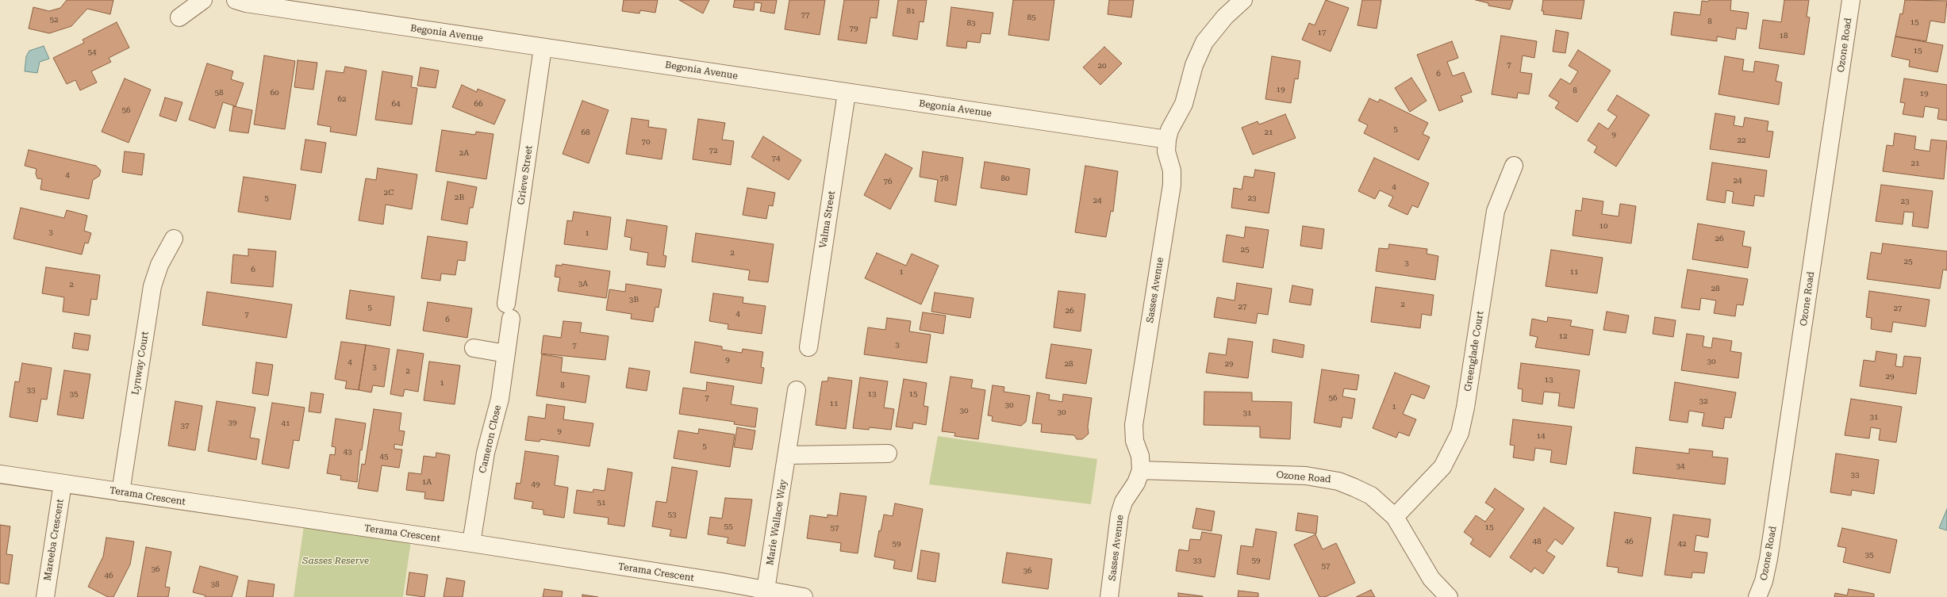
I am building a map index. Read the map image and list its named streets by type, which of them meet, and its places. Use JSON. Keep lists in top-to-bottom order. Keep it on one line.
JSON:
{"streets":{"street":["Begonia Avenue","Ozone Road","Grieve Street","Valma Street","Sasses Avenue","Greenglade Court","Lynway Court","Cameron Close","Terama Crescent","Marie Wallace Way","Mareeba Crescent"]},"crossings":[["Begonia Avenue","Grieve Street"],["Begonia Avenue","Valma Street"],["Begonia Avenue","Sasses Avenue"],["Ozone Road","Sasses Avenue"],["Ozone Road","Greenglade Court"],["Grieve Street","Cameron Close"],["Lynway Court","Terama Crescent"],["Cameron Close","Terama Crescent"],["Terama Crescent","Marie Wallace Way"],["Terama Crescent","Mareeba Crescent"]],"parks":["Sasses Reserve"],"house_numbers":["81","77","85","52","8","15","83","79","17","18","15","54","7","20","6","19","8","58","60","19","62","64","66","56","5","68","21","9","22","70","72","2A","74","21","4","78","80","24","76","4","2C","2B","5","23","24","23","10","3","1","26","25","2","25","3","6","1","11","3A","2","28","3B","2","27","5","27","26","4","7","6","12","3","7","9","30","4","28","29","3","2","29","13","1","8","33","35","13","15","7","56","32","11","30","1","30","30","31","31","39","41","37","9","14","5","43","45","34","33","1A","49","51","53","55","15","57","48","46","59","42","35","33","59","57","36","36","46","38"]}
